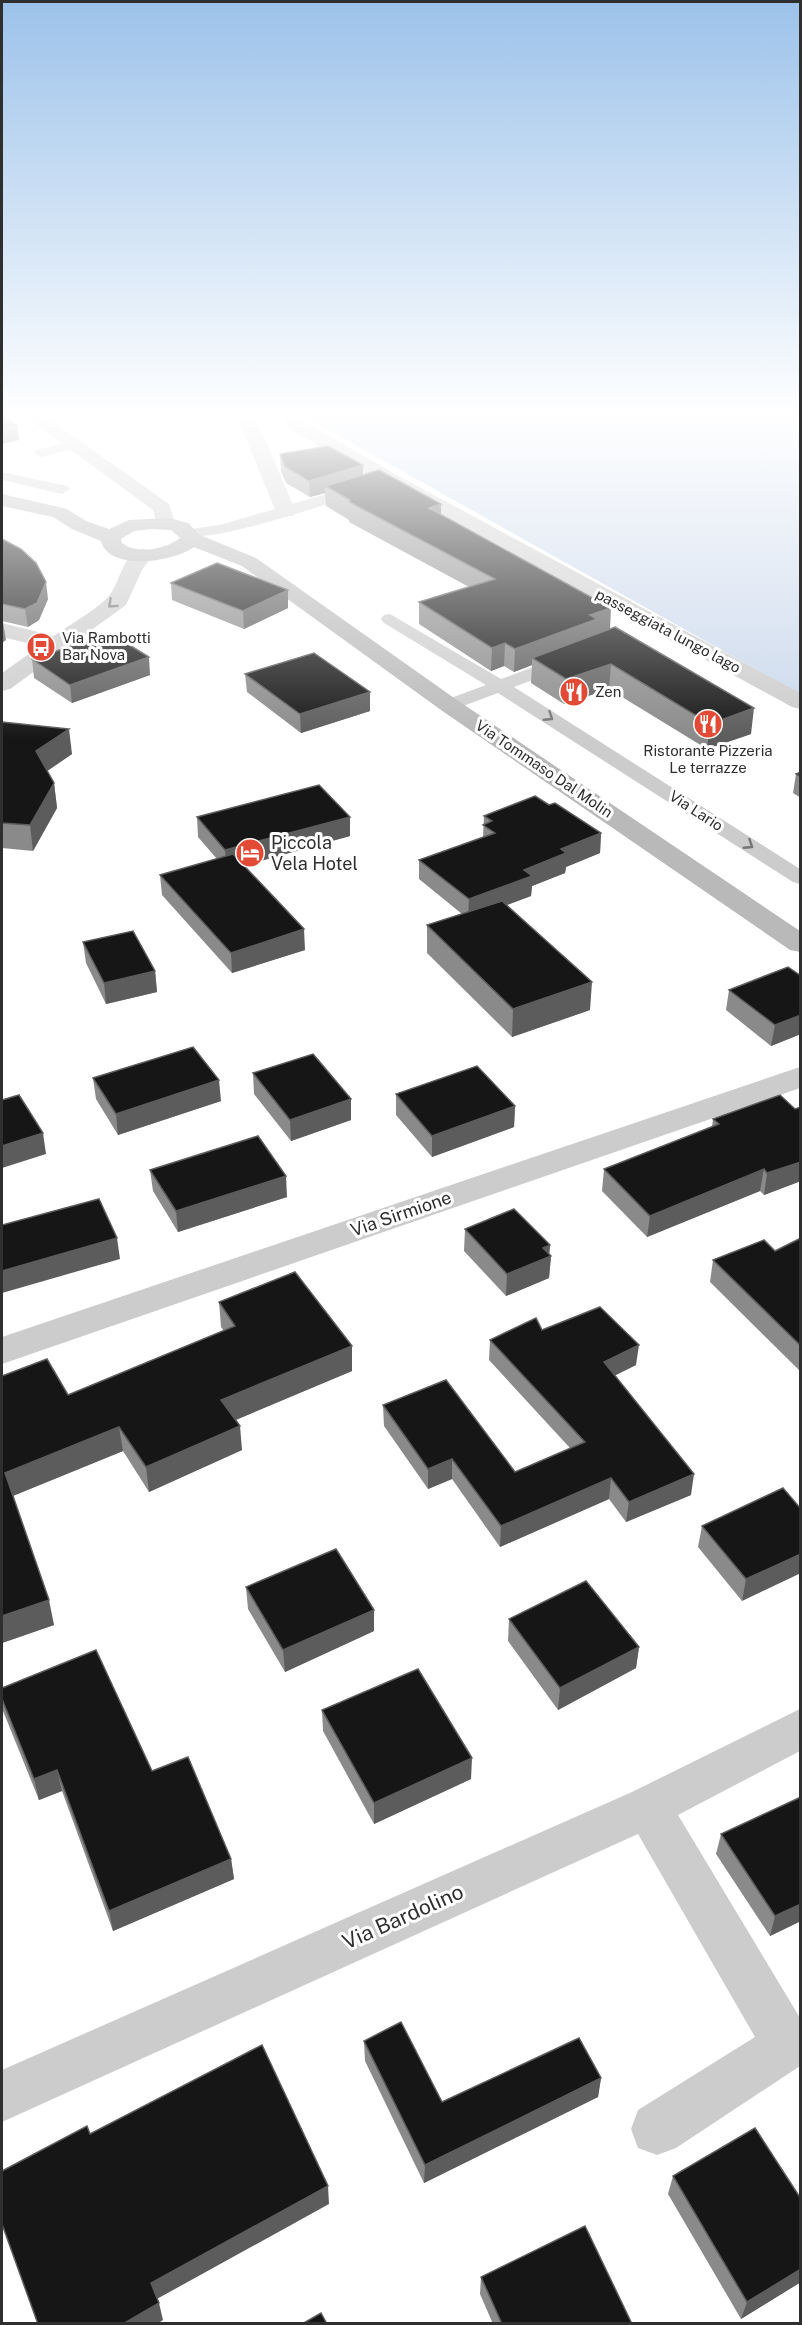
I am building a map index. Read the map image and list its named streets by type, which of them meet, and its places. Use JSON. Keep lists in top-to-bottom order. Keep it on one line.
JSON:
{"streets":{"main road":["Via Tommaso Dal Molin"],"street":["passeggiata lungo lago","Via Sirmione","Via Bardolino"],"lane":["Via Lario"]},"one_way":["Via Lario"],"places":{"bus stop":["Via Rambotti Bar Nova"],"restaurant":["Zen","Ristorante Pizzeria Le terrazze"],"hotel":["Piccola Vela Hotel"]}}
